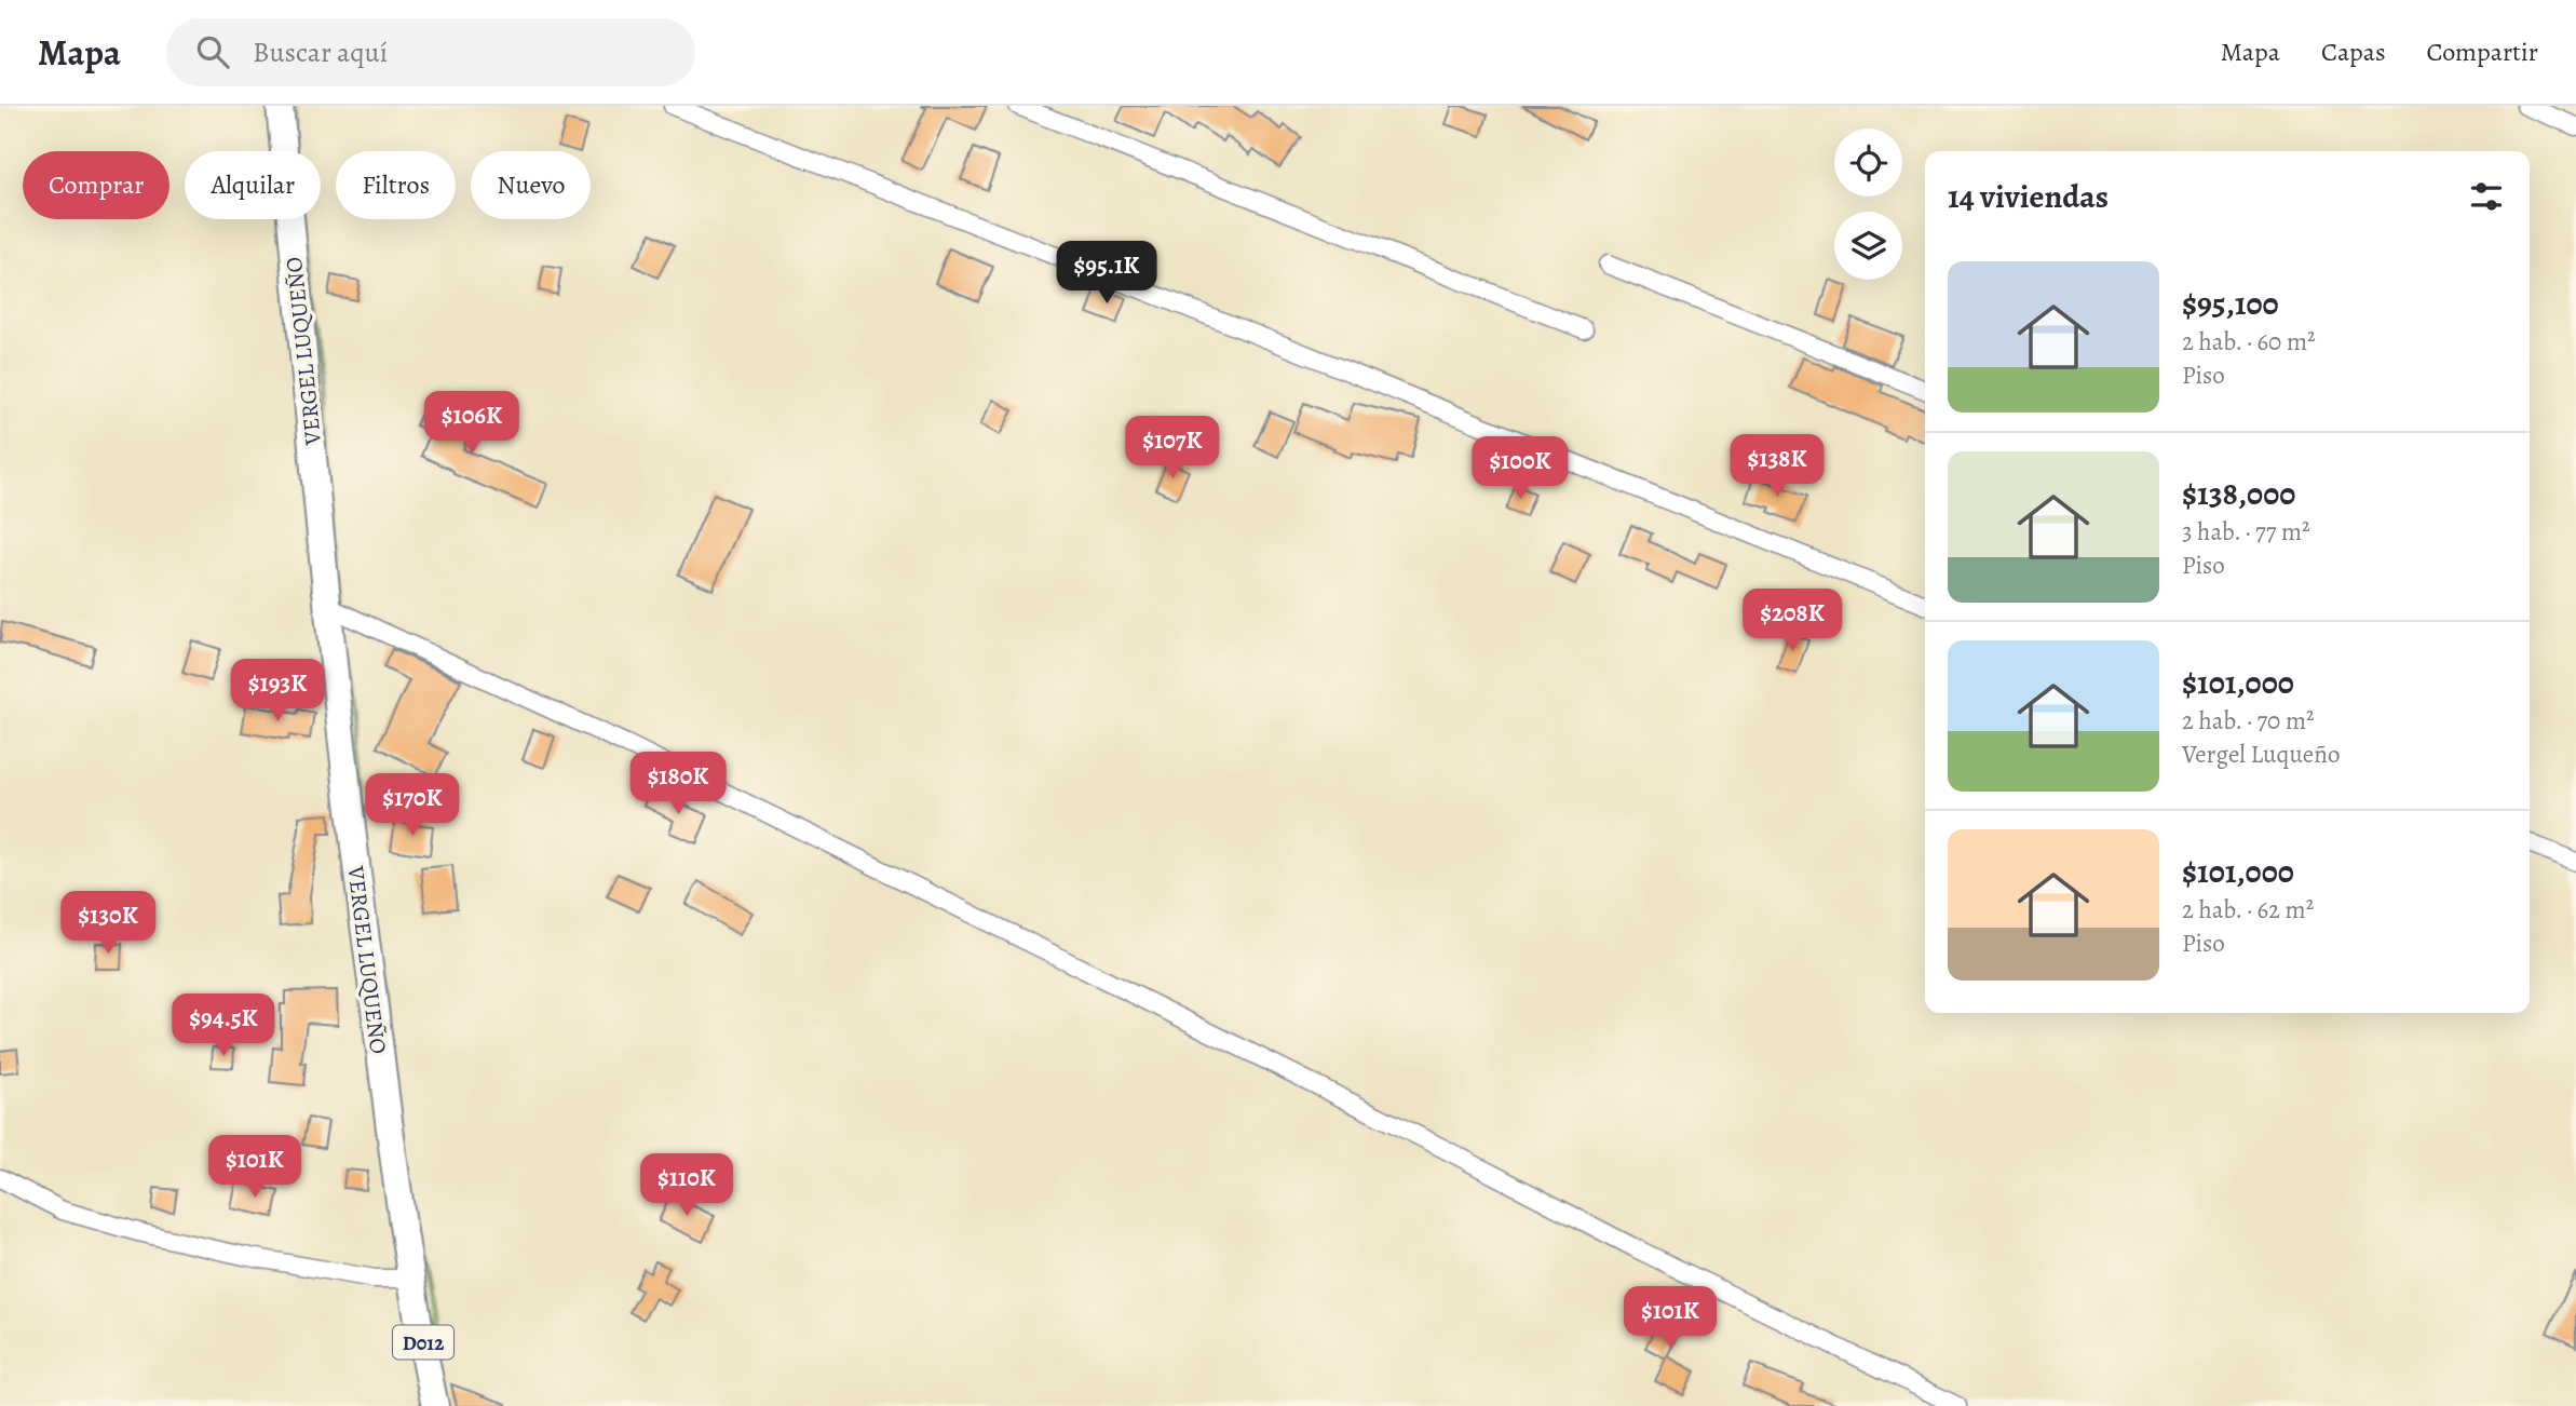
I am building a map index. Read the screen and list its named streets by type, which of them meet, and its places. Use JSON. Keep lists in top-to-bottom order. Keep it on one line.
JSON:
{"streets":{"main road":["VERGEL LUQUEÑO","D012"]},"page":{"header":"Mapa","search":"Buscar aquí","nav":["Mapa","Capas","Compartir"],"chip":["Comprar","Alquilar","Filtros","Nuevo"],"heading":"14 viviendas","price":["$95.1K","$106K","$107K","$138K","$100K","$208K","$193K","$180K","$170K","$130K","$94.5K","$101K","$110K","$101K"],"list":[{"name":"$95,100","note":"2 hab. · 60 m² · Piso"},{"name":"$138,000","note":"3 hab. · 77 m² · Piso"},{"name":"$101,000","note":"2 hab. · 70 m² · Vergel Luqueño"},{"name":"$101,000","note":"2 hab. · 62 m² · Piso"}]}}
